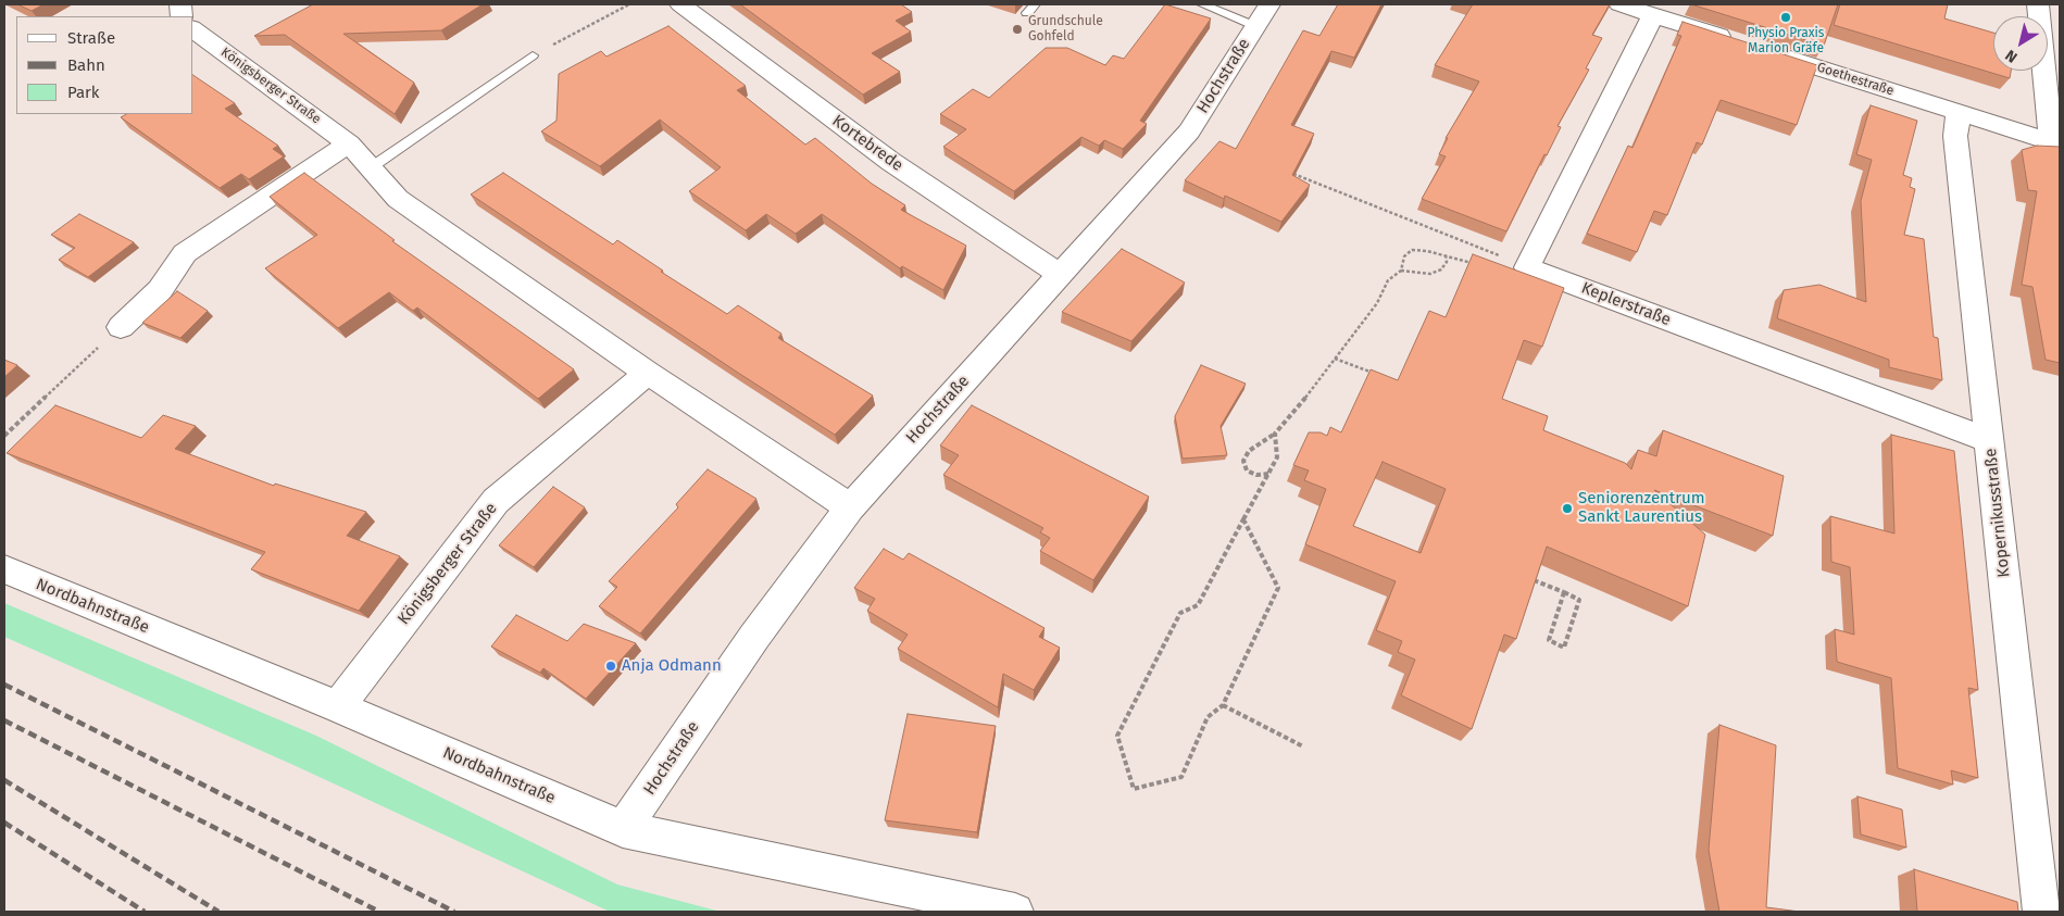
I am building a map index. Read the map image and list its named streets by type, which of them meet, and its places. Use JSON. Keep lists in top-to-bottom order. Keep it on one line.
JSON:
{"streets":{"street":["Hochstraße","Goethestraße","Königsberger Straße","Kortebrede","Keplerstraße","Kopernikusstraße","Nordbahnstraße"]},"crossings":[["Hochstraße","Königsberger Straße"],["Hochstraße","Kortebrede"],["Hochstraße","Nordbahnstraße"],["Goethestraße","Kopernikusstraße"],["Königsberger Straße","Nordbahnstraße"],["Keplerstraße","Kopernikusstraße"]],"places":["Physio Praxis Marion Gräfe","Grundschule Gohfeld","Seniorenzentrum Sankt Laurentius","Anja Odmann"],"legend":["Straße","Bahn","Park"],"north":"bottom left"}
